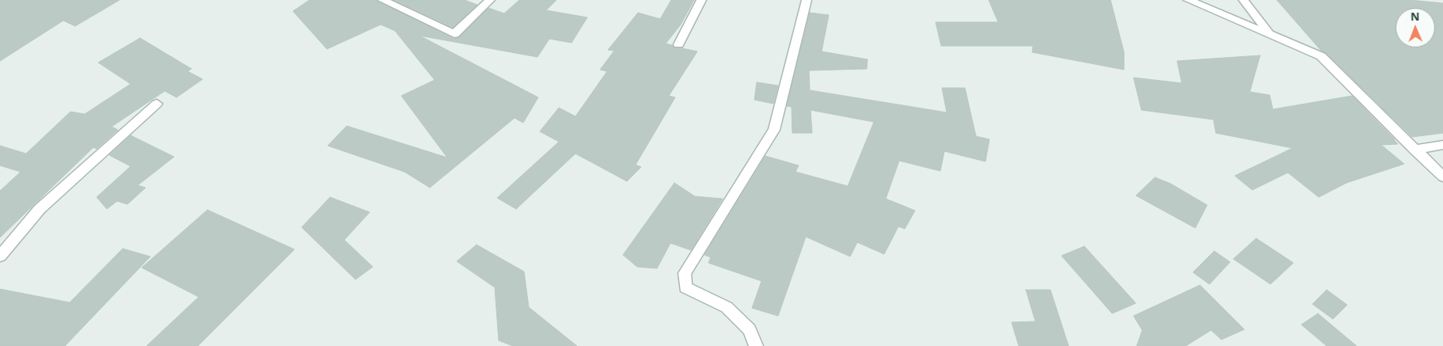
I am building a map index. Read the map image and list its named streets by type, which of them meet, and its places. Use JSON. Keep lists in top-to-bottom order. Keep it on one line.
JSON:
{"north":"top"}
